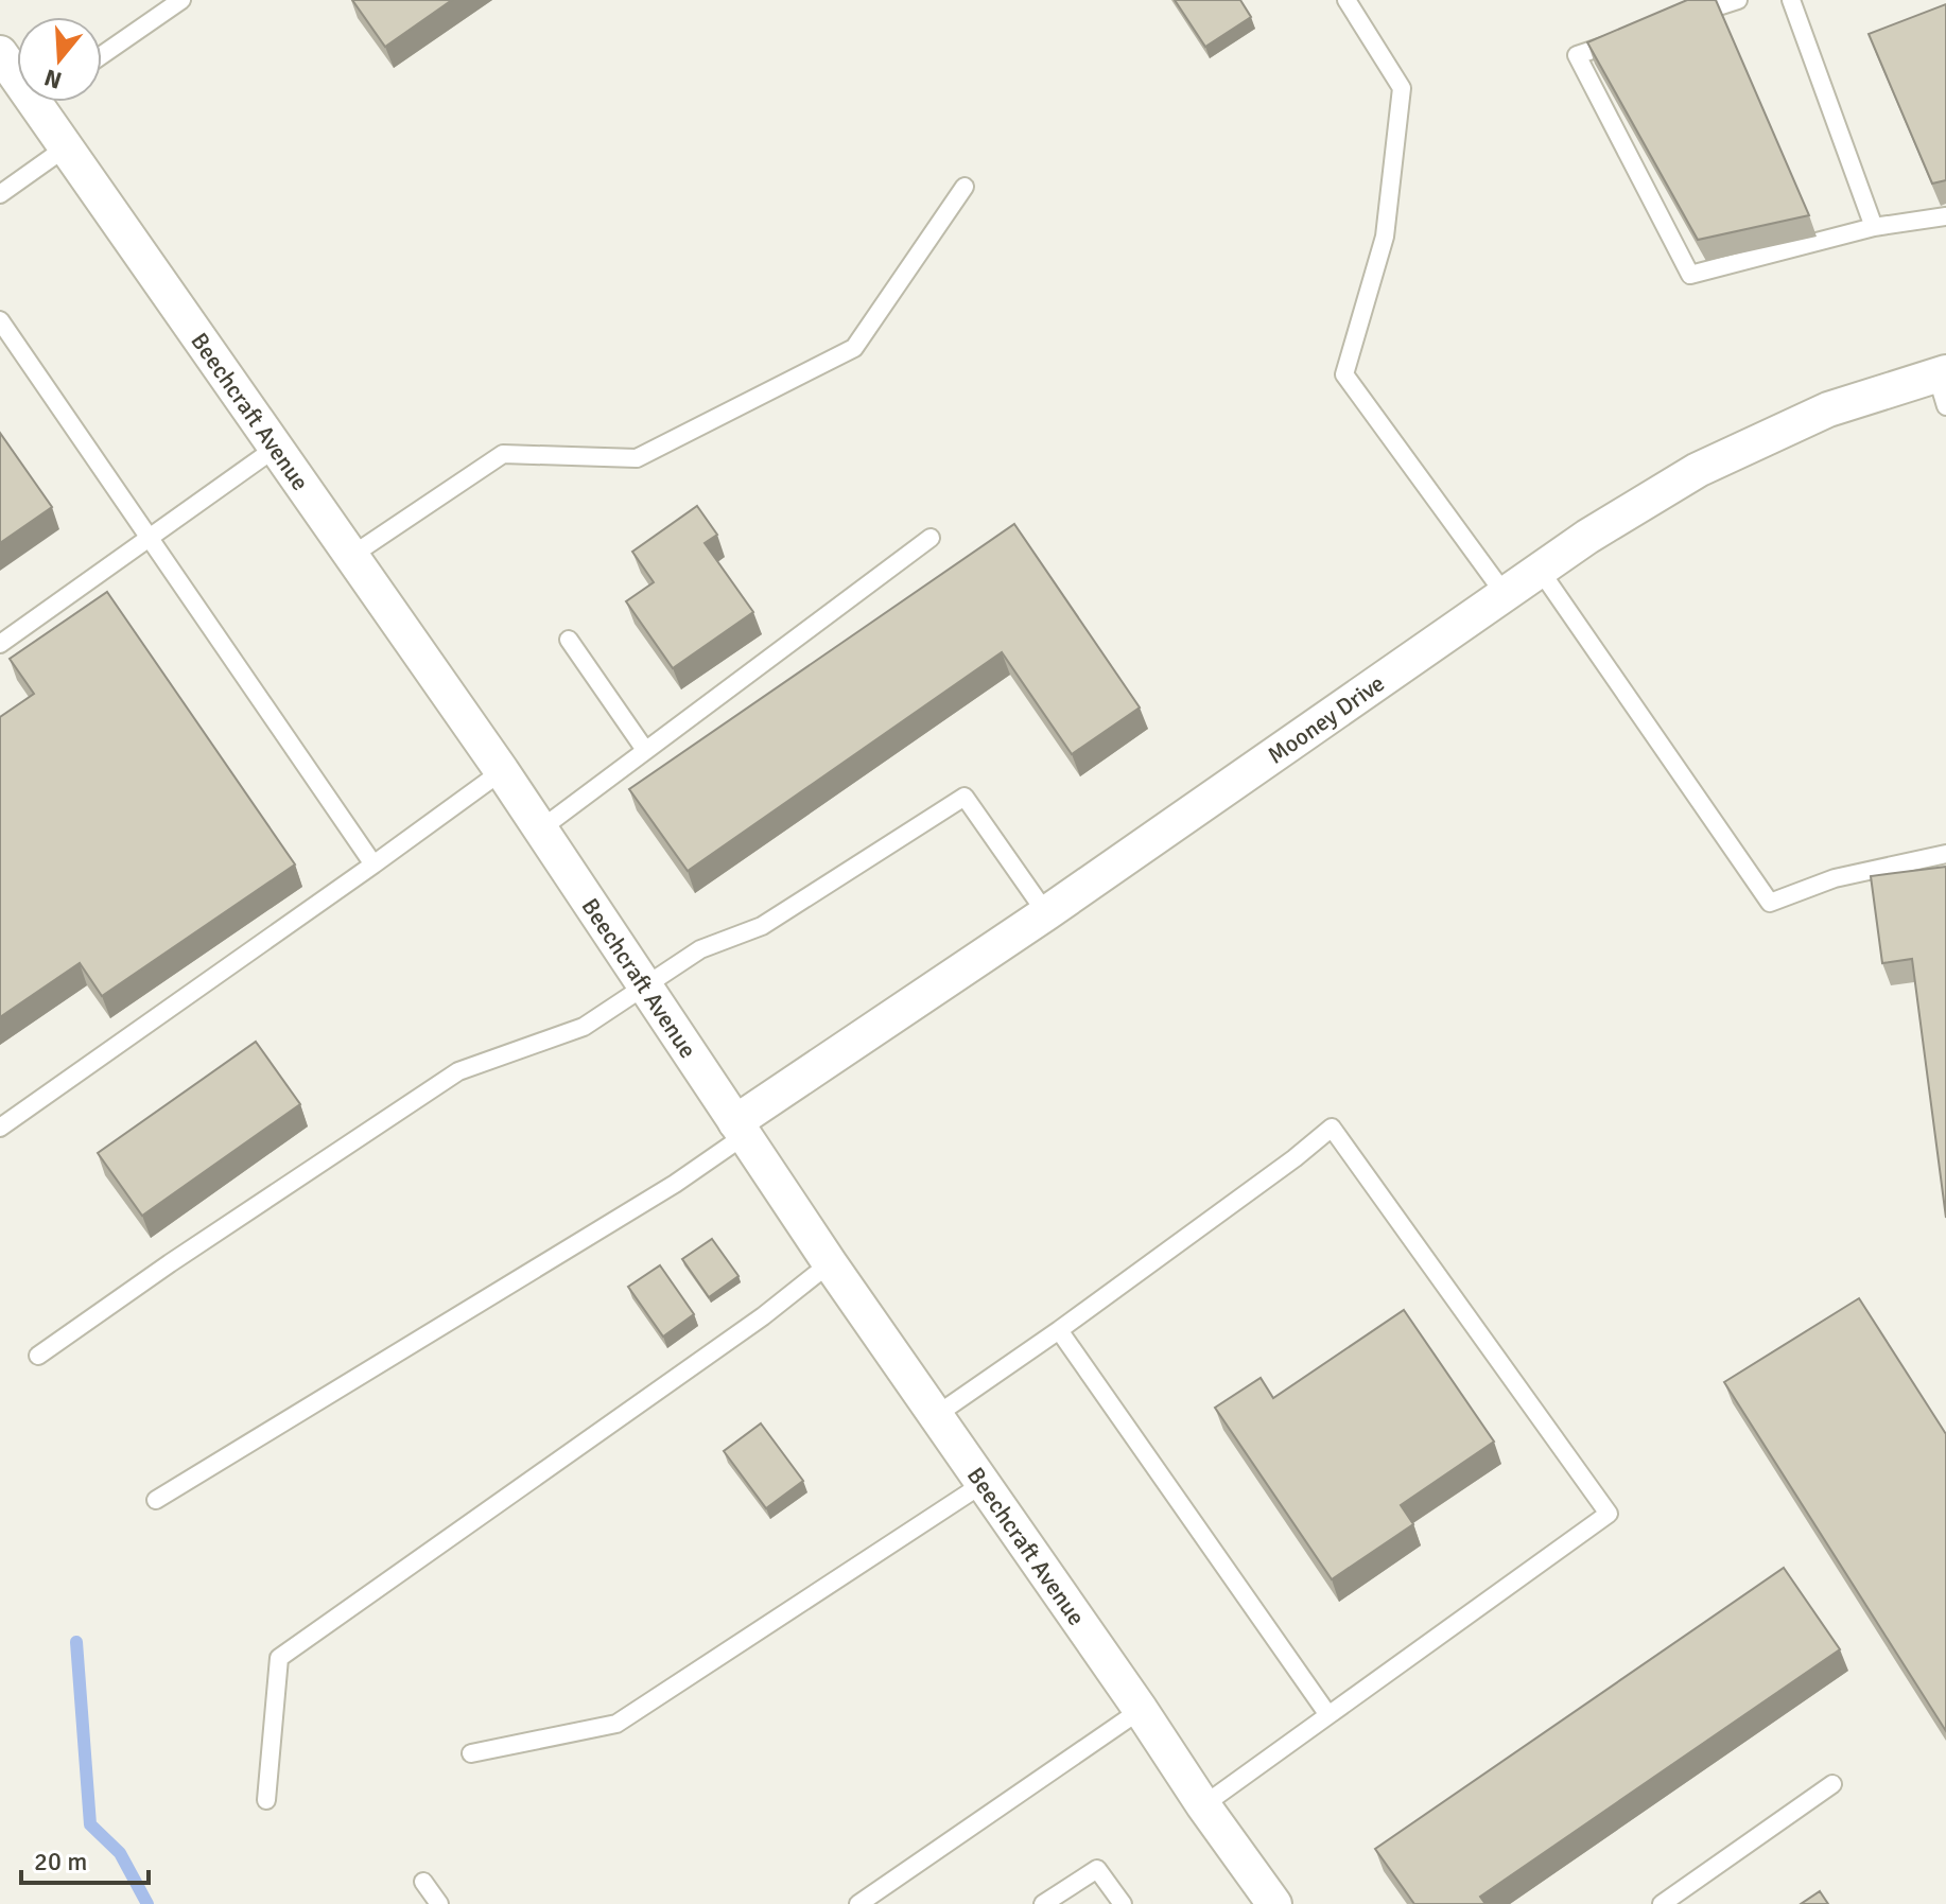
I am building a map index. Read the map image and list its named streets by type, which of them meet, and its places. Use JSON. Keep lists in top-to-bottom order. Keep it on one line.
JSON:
{"streets":{"street":["Beechcraft Avenue","Mooney Drive"]},"crossings":[["Beechcraft Avenue","Mooney Drive"]],"scale_bar":"20 m","north":"bottom"}
